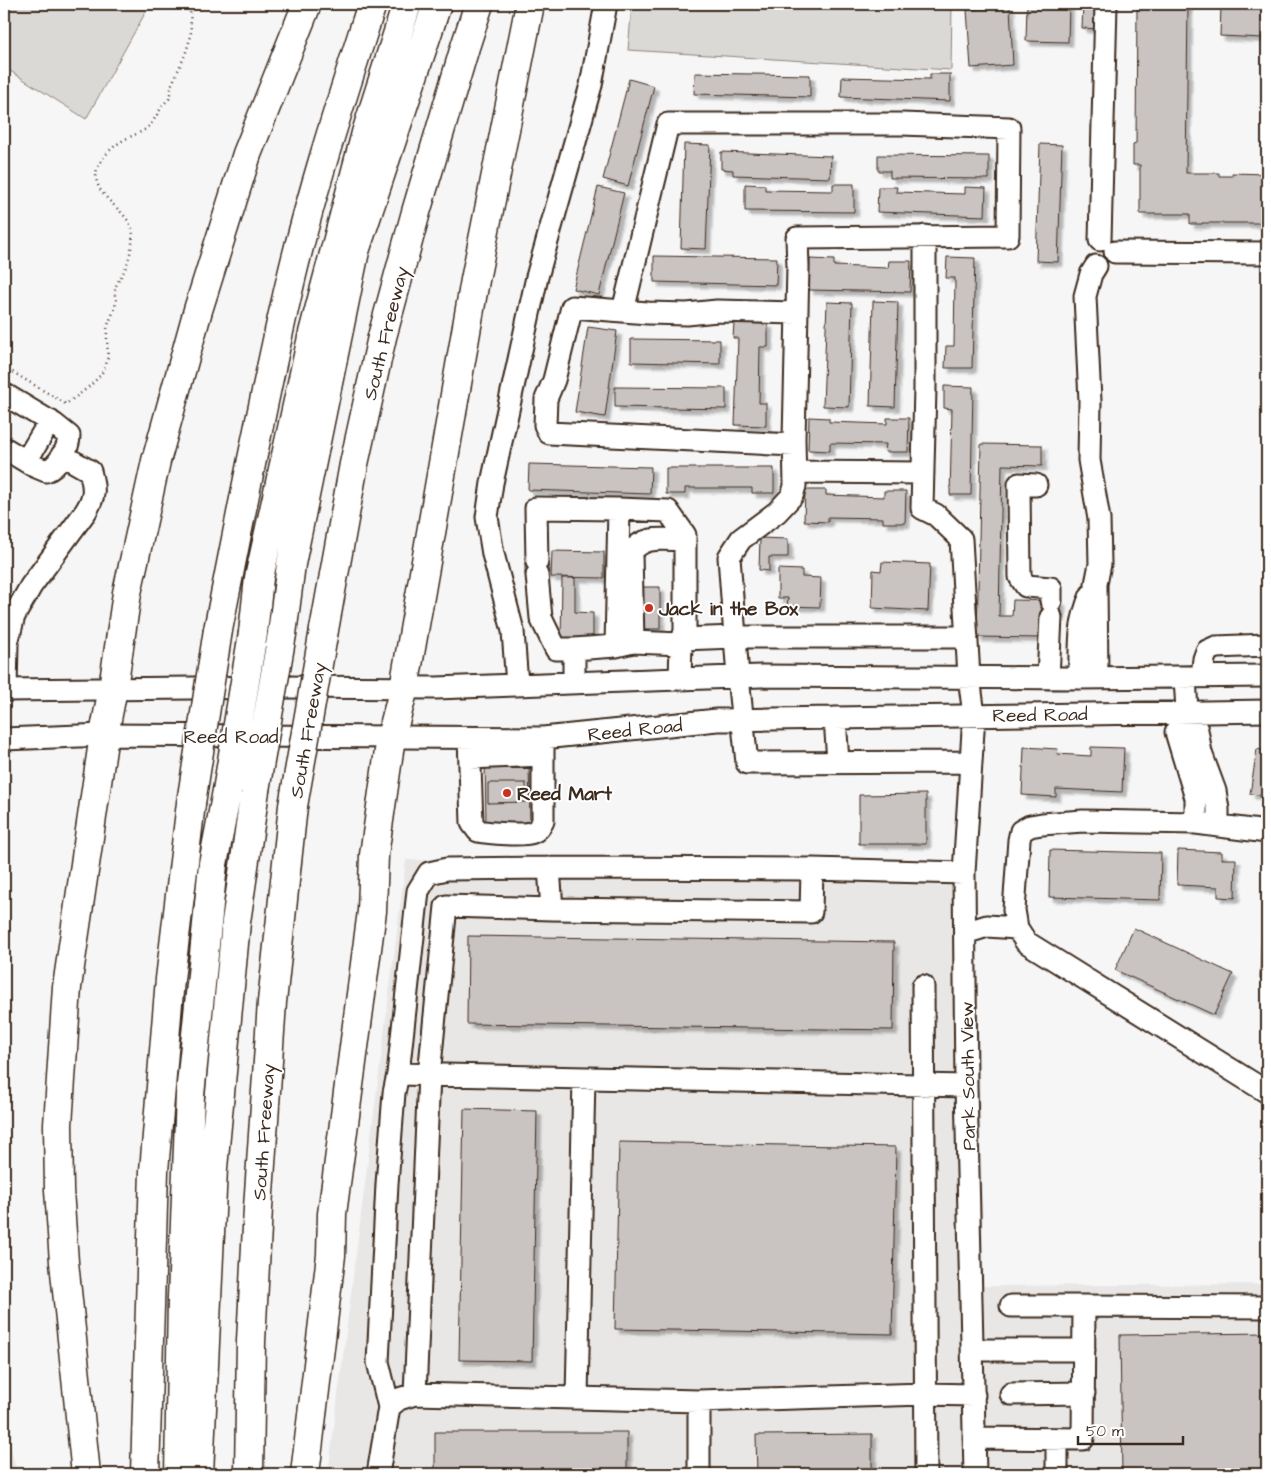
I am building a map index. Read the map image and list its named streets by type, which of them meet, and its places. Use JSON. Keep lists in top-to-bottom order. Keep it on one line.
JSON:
{"streets":{"highway":["South Freeway"],"street":["Reed Road","Park South View"]},"crossings":[["Reed Road","Park South View"]],"places":["Jack in the Box","Reed Mart"],"scale_bar":"50 m"}
